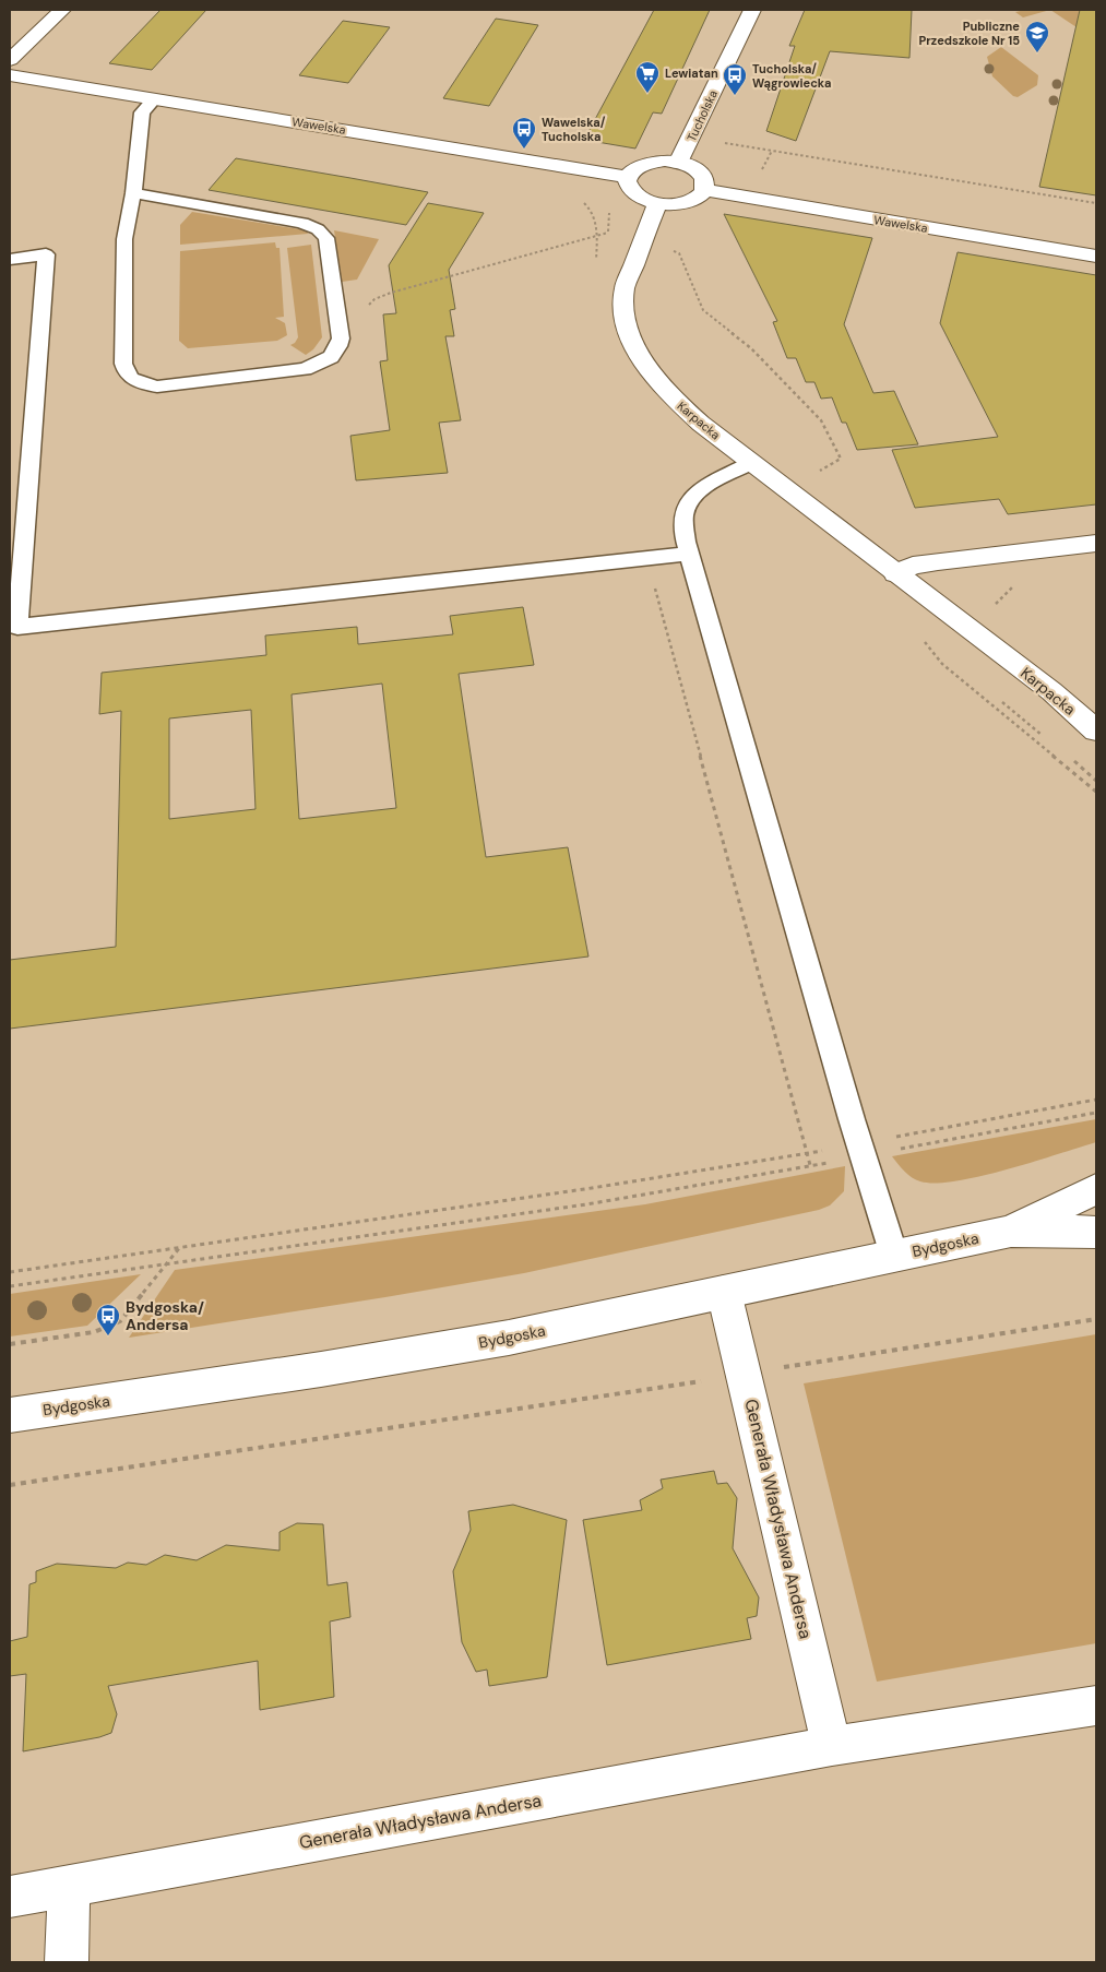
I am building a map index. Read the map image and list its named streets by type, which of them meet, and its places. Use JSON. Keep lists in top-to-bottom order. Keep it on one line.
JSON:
{"streets":{"street":["Tucholska","Wawelska","Karpacka","Bydgoska","Generała Władysława Andersa"]},"crossings":[["Bydgoska","Generała Władysława Andersa"]],"places":{"school or university":["Publiczne Przedszkole Nr 15"],"supermarket":["Lewiatan"],"bus stop":["Tucholska/ Wągrowiecka","Wawelska/ Tucholska","Bydgoska/ Andersa"]}}
